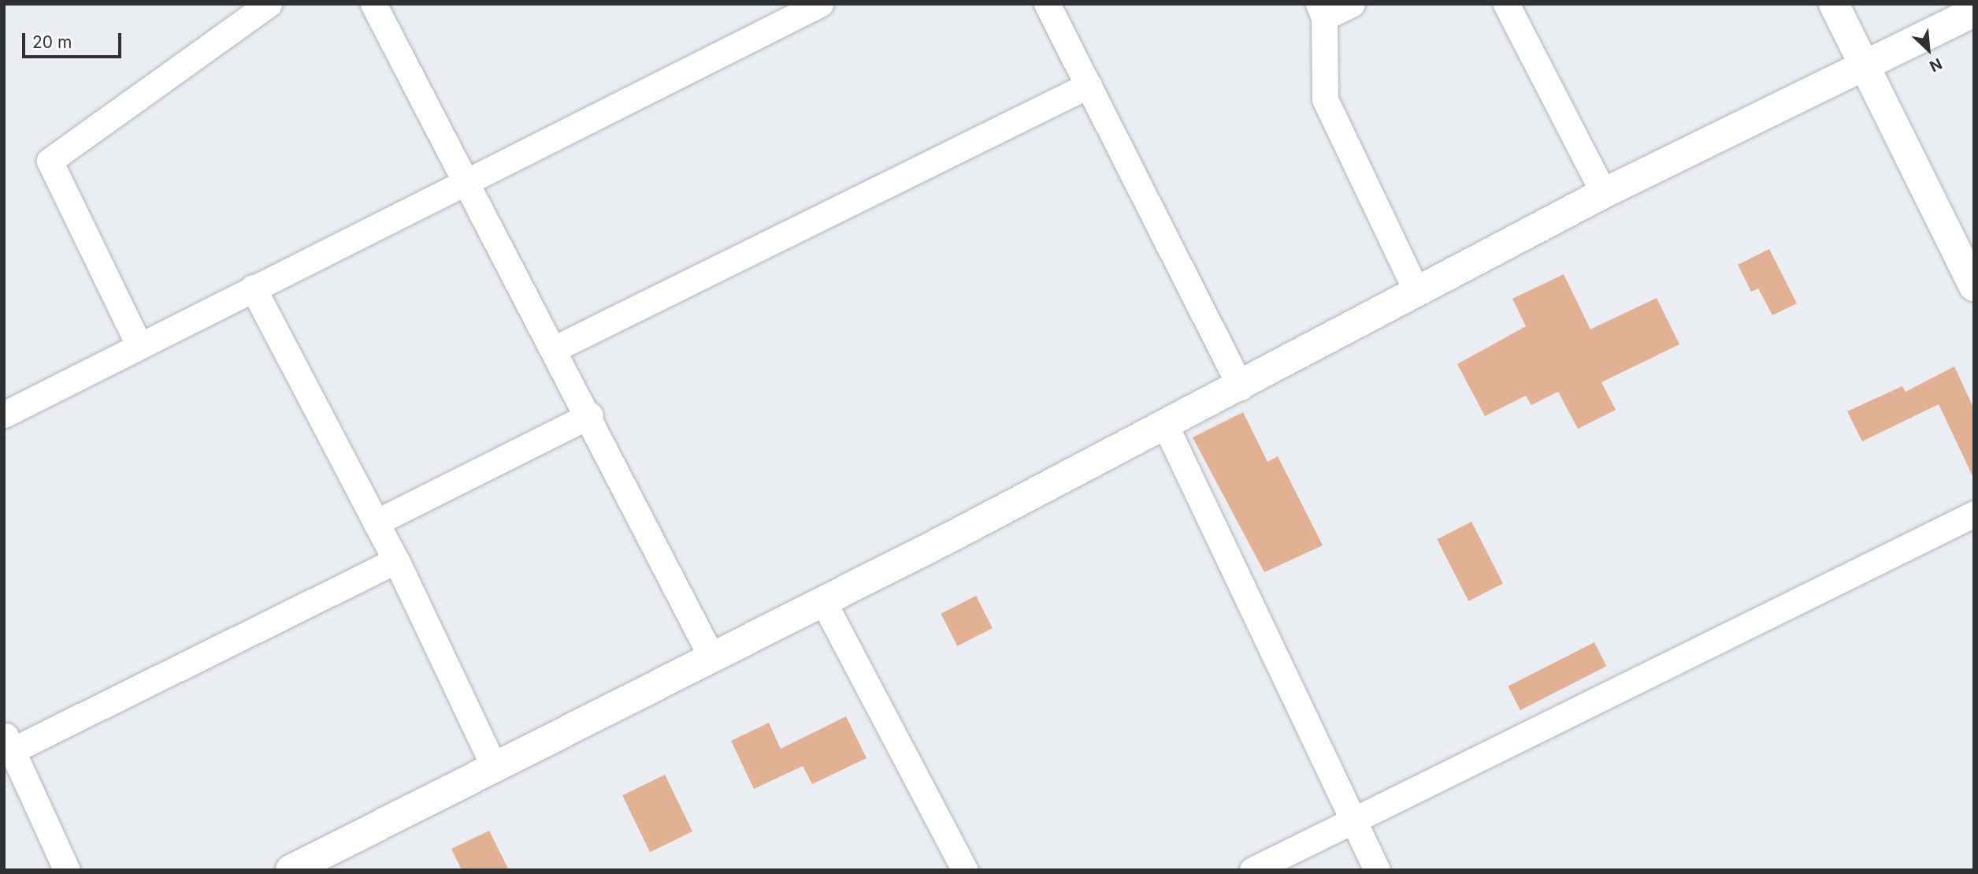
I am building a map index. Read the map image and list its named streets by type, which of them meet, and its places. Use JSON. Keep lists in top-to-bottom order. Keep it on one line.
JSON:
{"scale_bar":"20 m","north":"bottom right"}
